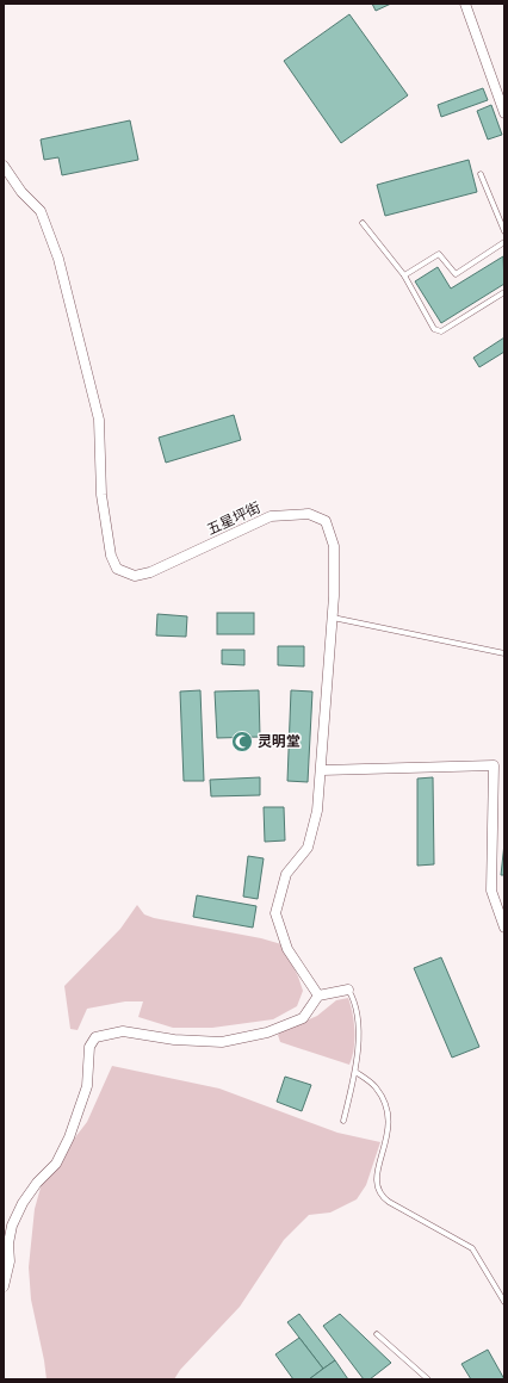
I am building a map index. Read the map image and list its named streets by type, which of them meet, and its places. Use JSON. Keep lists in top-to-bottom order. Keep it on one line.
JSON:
{"streets":{"street":["五星坪街"]},"places":{"mosque":["灵明堂"]}}
